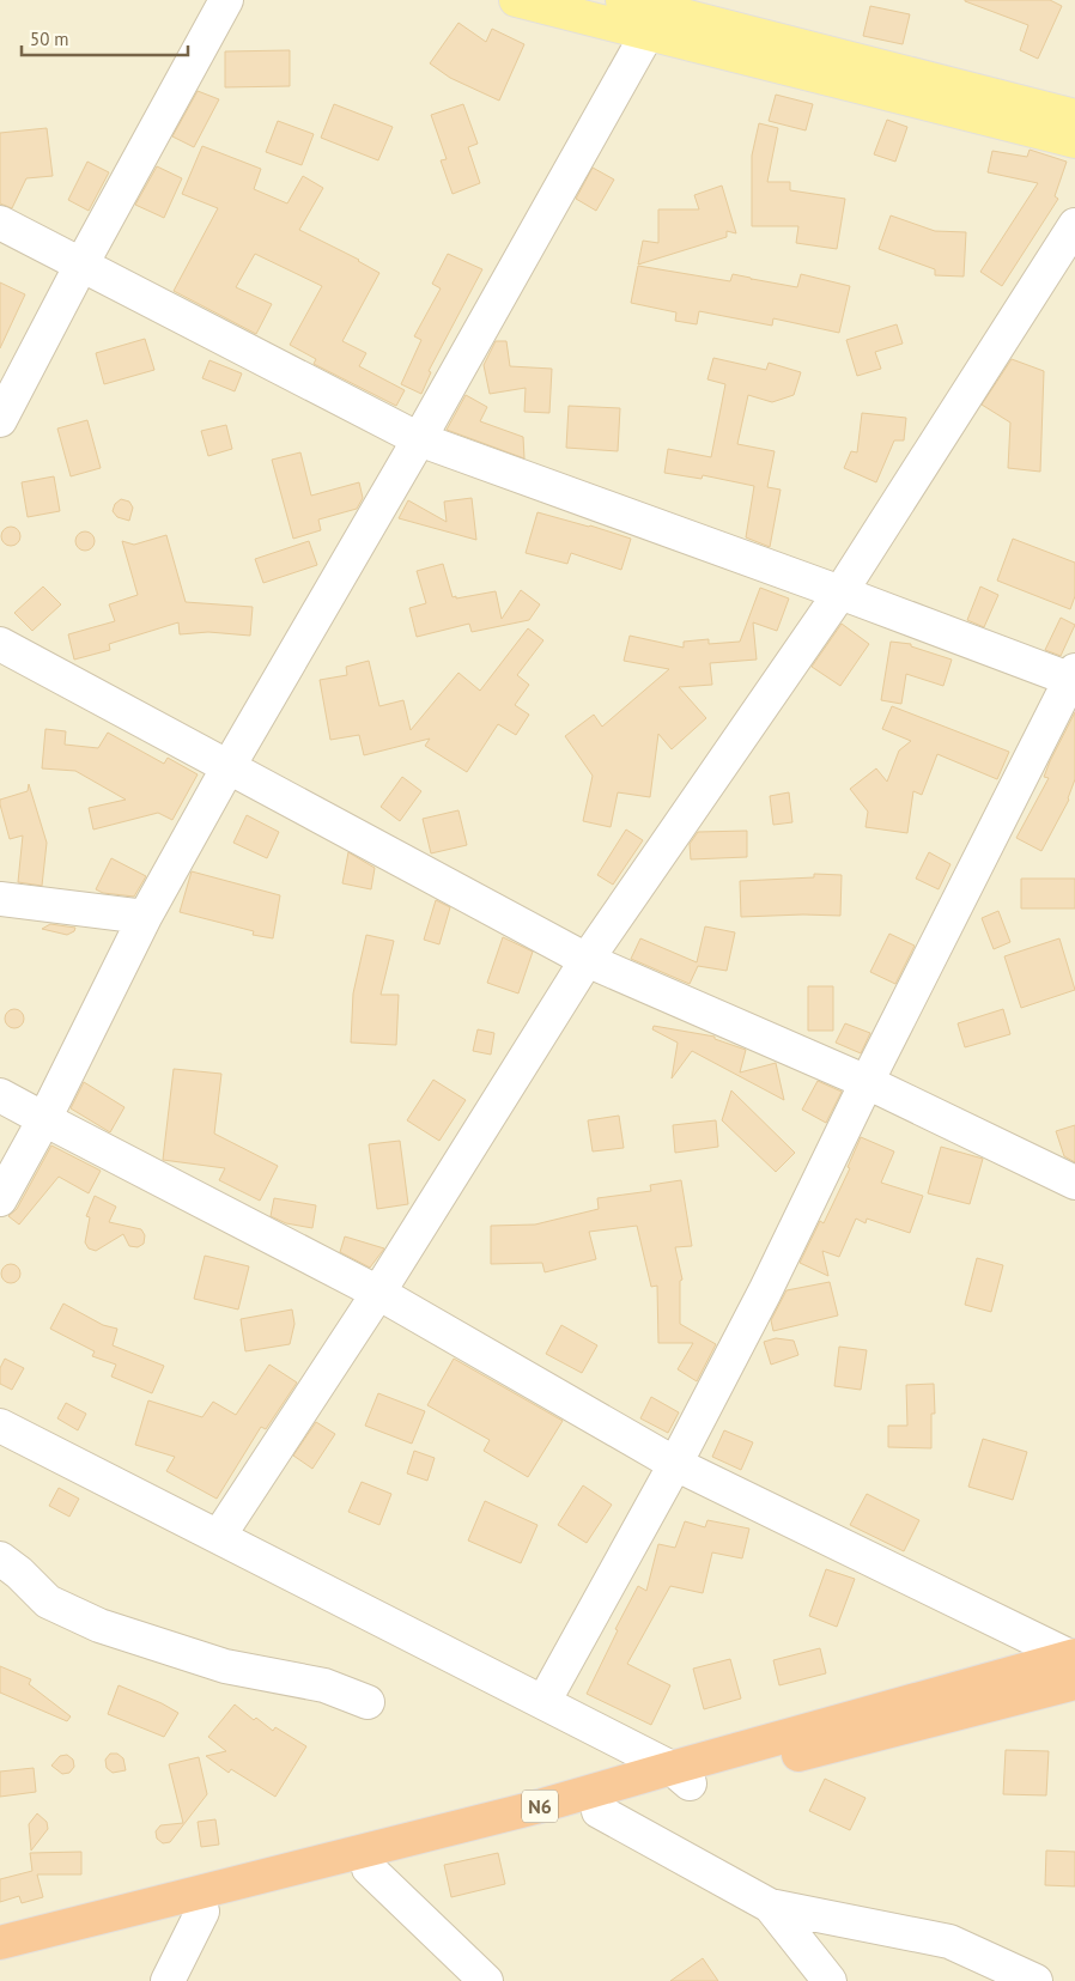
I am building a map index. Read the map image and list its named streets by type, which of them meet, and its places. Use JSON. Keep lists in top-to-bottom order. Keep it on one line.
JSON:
{"streets":{"highway":["N6"]},"scale_bar":"50 m"}
